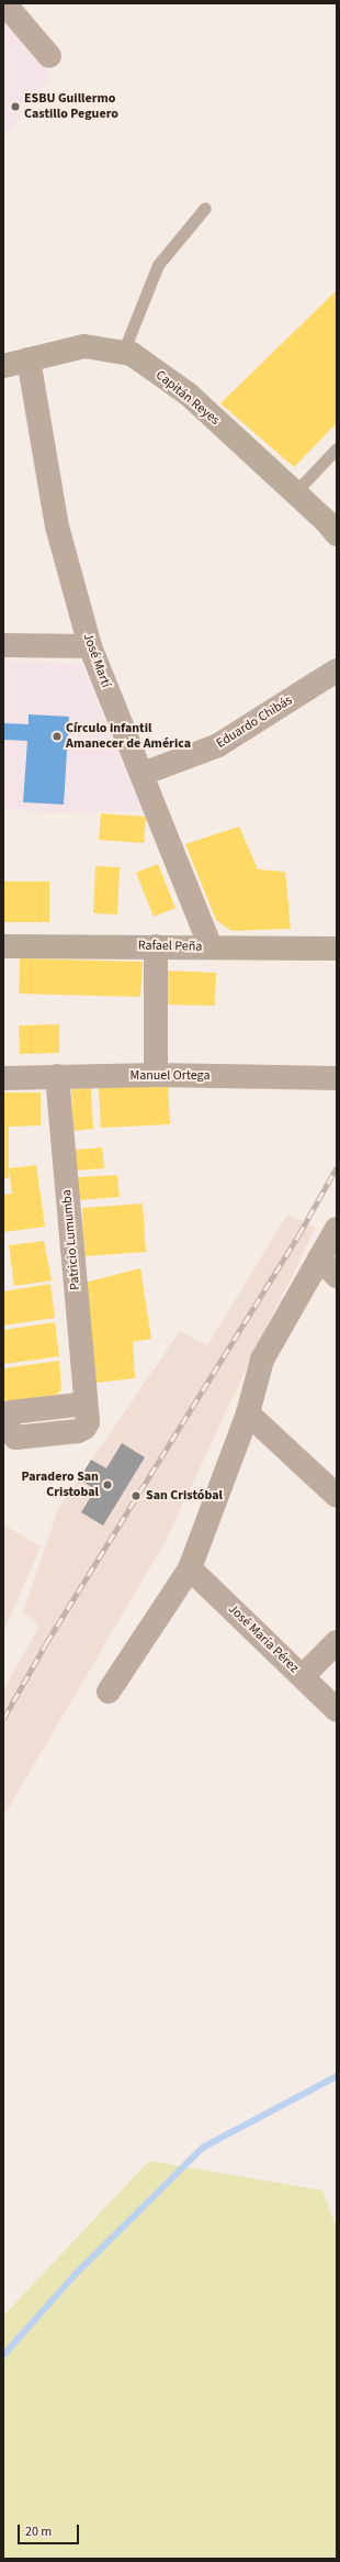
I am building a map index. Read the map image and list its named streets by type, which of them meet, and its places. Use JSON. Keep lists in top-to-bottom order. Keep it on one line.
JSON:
{"streets":{"street":["Capitán Reyes","José Martí","Eduardo Chibás","Rafael Peña","Manuel Ortega","Patricio Lumumba","José María Pérez"]},"crossings":[["Capitán Reyes","José Martí"],["José Martí","Eduardo Chibás"],["José Martí","Rafael Peña"],["Manuel Ortega","Patricio Lumumba"]],"places":["ESBU Guillermo Castillo Peguero","Círculo infantil Amanecer de América","Paradero San Cristobal","San Cristóbal"],"scale_bar":"20 m"}
